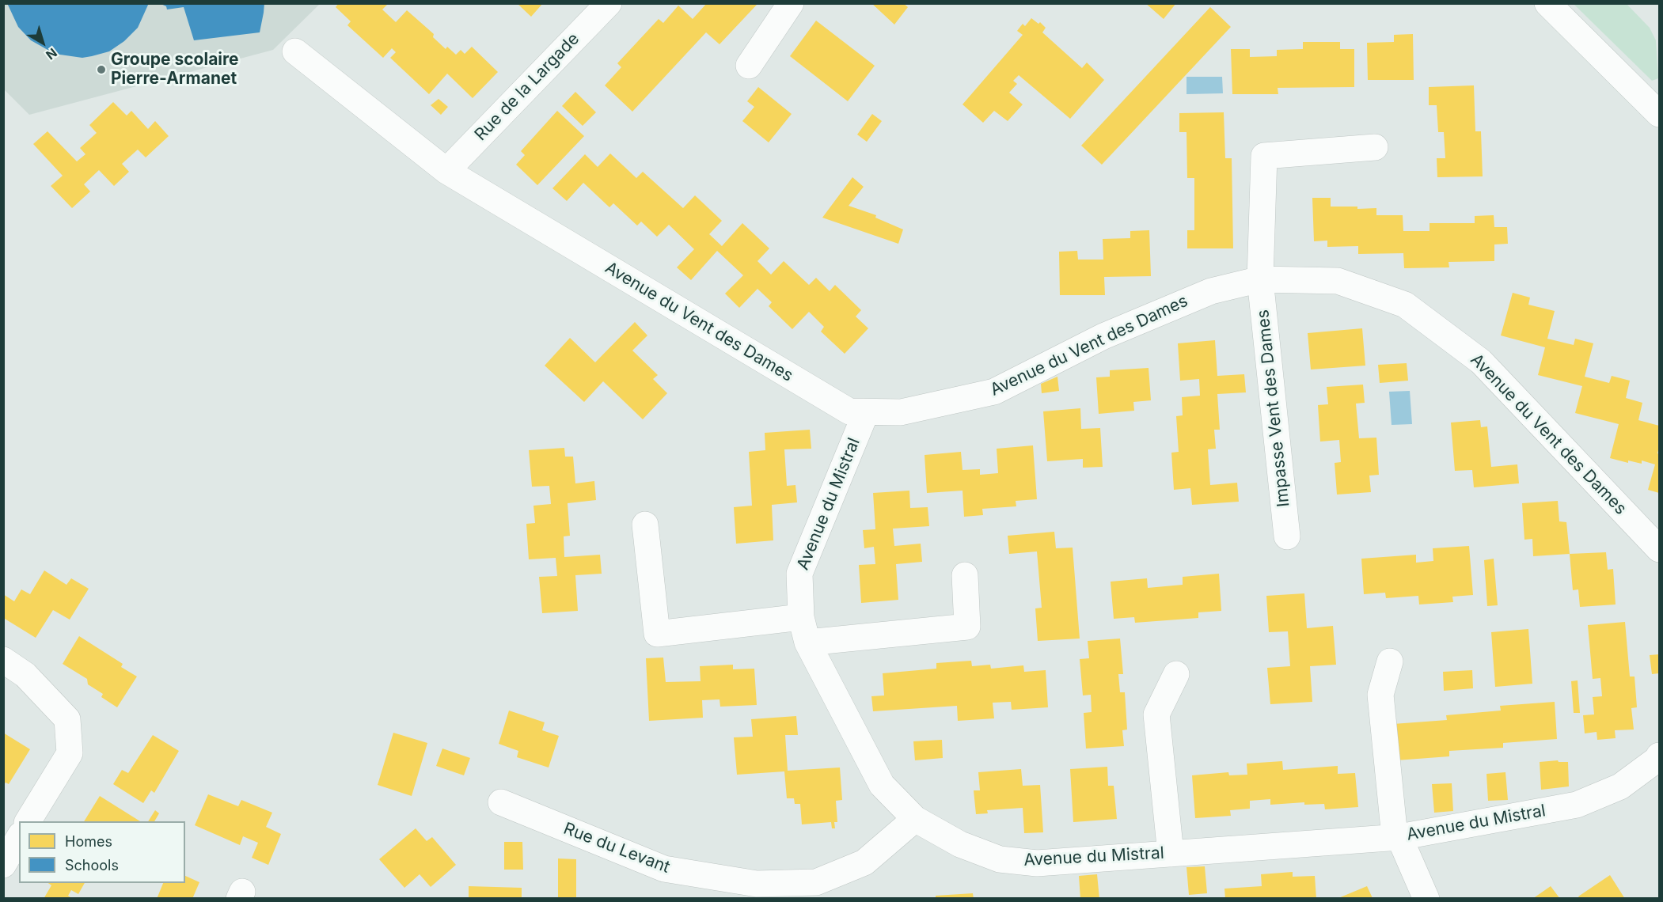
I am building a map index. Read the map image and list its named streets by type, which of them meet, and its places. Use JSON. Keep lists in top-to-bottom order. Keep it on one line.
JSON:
{"streets":{"street":["Rue de la Largade","Avenue du Vent des Dames","Impasse Vent des Dames","Avenue du Mistral","Rue du Levant"]},"crossings":[["Rue de la Largade","Avenue du Vent des Dames"],["Avenue du Vent des Dames","Impasse Vent des Dames"],["Avenue du Vent des Dames","Avenue du Mistral"],["Avenue du Mistral","Rue du Levant"]],"places":["Groupe scolaire Pierre-Armanet"],"legend":["Homes","Schools"],"north":"bottom right"}
